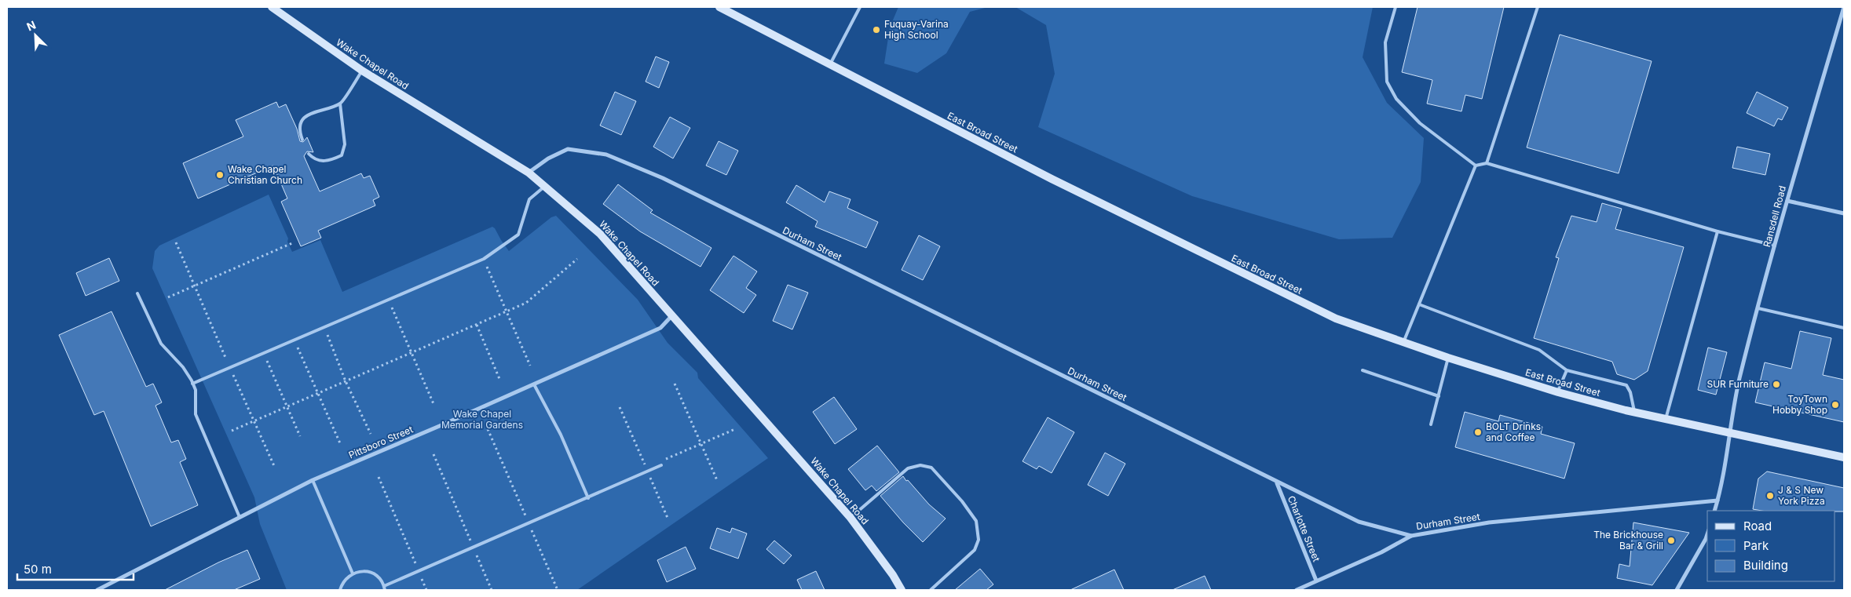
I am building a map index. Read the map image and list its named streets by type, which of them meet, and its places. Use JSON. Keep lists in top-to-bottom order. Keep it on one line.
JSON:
{"streets":{"main road":["Wake Chapel Road","East Broad Street"],"street":["Ransdell Road","Durham Street","Pittsboro Street","Charlotte Street"]},"crossings":[["Wake Chapel Road","Durham Street"],["Wake Chapel Road","Pittsboro Street"],["East Broad Street","Ransdell Road"],["Ransdell Road","Durham Street"],["Durham Street","Charlotte Street"]],"parks":["Wake Chapel Memorial Gardens"],"places":["Fuquay-Varina High School","Wake Chapel Christian Church","SUR Furniture","ToyTown Hobby Shop","BOLT Drinks and Coffee","J & S New York Pizza","The Brickhouse Bar & Grill"],"legend":["Road","Park","Building"],"scale_bar":"50 m","north":"top left"}
